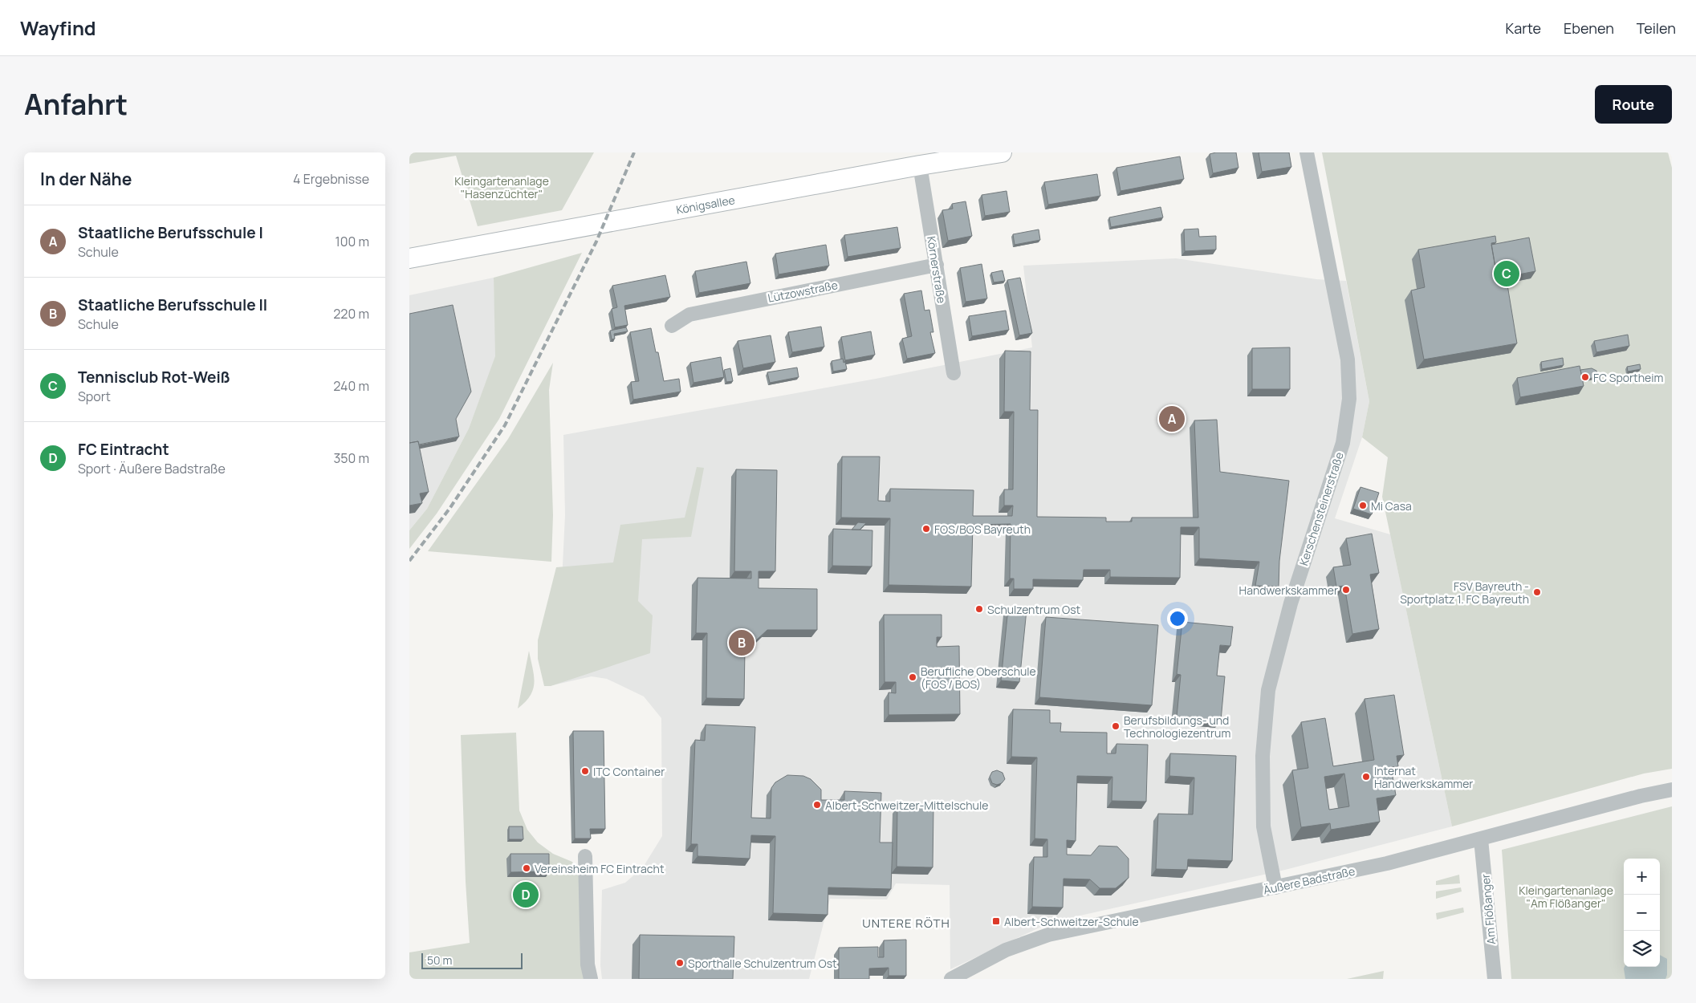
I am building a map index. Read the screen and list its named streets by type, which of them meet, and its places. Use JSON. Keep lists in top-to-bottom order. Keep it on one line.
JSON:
{"streets":{"main road":["Königsallee"],"street":["Körnerstraße","Lützowstraße","Kerschensteinerstraße","Äußere Badstraße","Am Flößanger"]},"crossings":[["Königsallee","Körnerstraße"],["Körnerstraße","Lützowstraße"],["Kerschensteinerstraße","Äußere Badstraße"],["Äußere Badstraße","Am Flößanger"]],"districts":["UNTERE RÖTH"],"parks":["Kleingartenanlage \"Hasenzüchter\"","Kleingartenanlage \"Am Flößanger\""],"places":{"other":["FC Sportheim","Mi Casa","FOS/BOS Bayreuth","Handwerkskammer","FSV Bayreuth - Sportplatz 1. FC Bayreuth","Schulzentrum Ost","Berufliche Oberschule (FOS / BOS)","Berufsbildungs- und Technologiezentrum","ITC Container","Internat Handwerkskammer","Albert-Schweitzer-Mittelschule","Vereinsheim FC Eintracht","Sporthalle Schulzentrum Ost"],"transit":["Albert-Schweitzer-Schule"]},"scale_bar":"50 m","page":{"header":"Wayfind","nav":["Karte","Ebenen","Teilen"],"title":"Anfahrt","buttons":"Route","heading":["In der Nähe","4 Ergebnisse"],"list":[{"mark":"A","name":"Staatliche Berufsschule I","note":"Schule","value":"100 m"},{"mark":"B","name":"Staatliche Berufsschule II","note":"Schule","value":"220 m"},{"mark":"C","name":"Tennisclub Rot-Weiß","note":"Sport","value":"240 m"},{"mark":"D","name":"FC Eintracht","note":"Sport · Äußere Badstraße","value":"350 m"}],"pins":["C","A","B","D"],"map_buttons":["+","−"],"scale":"50 m"}}
